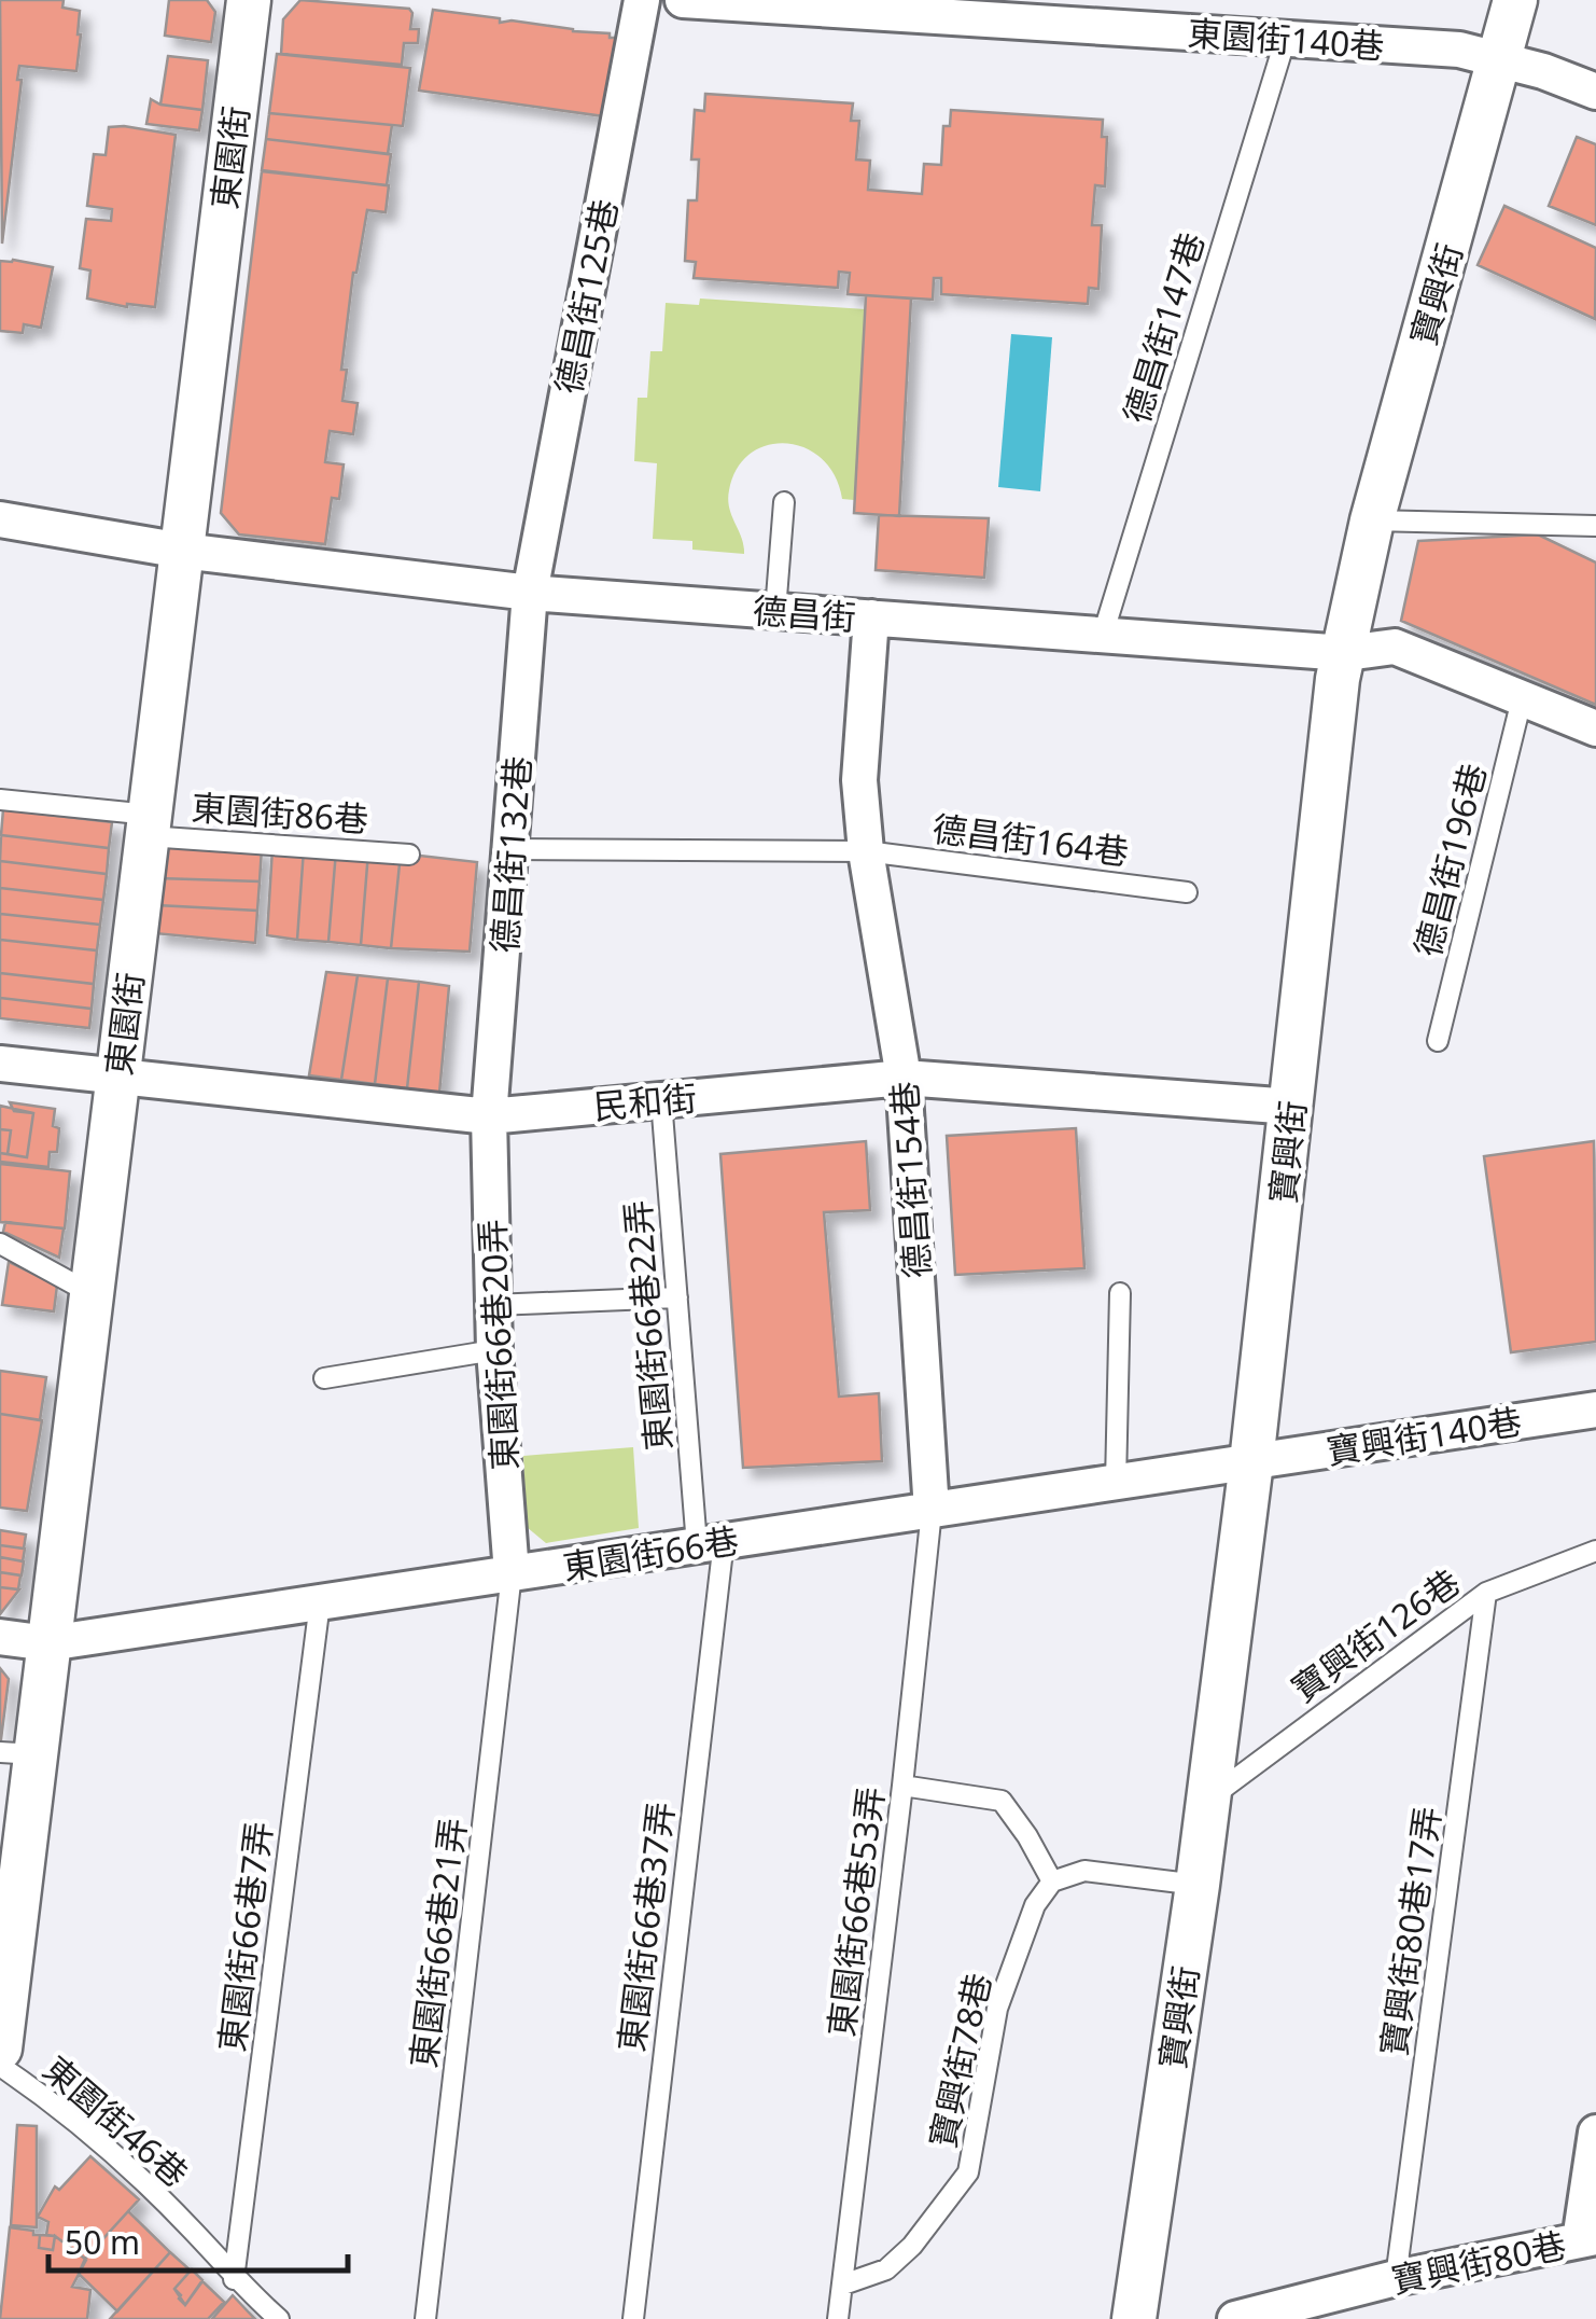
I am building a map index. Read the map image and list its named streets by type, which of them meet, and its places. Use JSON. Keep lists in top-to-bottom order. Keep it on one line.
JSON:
{"streets":{"street":["東園街140巷","東園街","寶興街","德昌街125巷","德昌街","德昌街132巷","民和街","德昌街154巷","東園街66巷20弄","寶興街140巷","東園街66巷","寶興街80巷"],"lane":["德昌街147巷","東園街86巷","德昌街164巷","德昌街196巷","東園街66巷22弄","寶興街126巷","東園街66巷53弄","東園街66巷37弄","寶興街80巷17弄","東園街66巷7弄","東園街66巷21弄","寶興街78巷","東園街46巷"]},"crossings":[["東園街140巷","寶興街"],["東園街140巷","德昌街147巷"],["東園街","德昌街"],["東園街","東園街86巷"],["東園街","民和街"],["東園街","東園街66巷"],["寶興街","德昌街"],["寶興街","民和街"],["寶興街","寶興街140巷"],["寶興街","東園街66巷"],["寶興街","寶興街126巷"],["德昌街125巷","德昌街"],["德昌街125巷","德昌街132巷"],["德昌街147巷","德昌街"],["德昌街","德昌街132巷"],["德昌街","德昌街196巷"],["德昌街","德昌街154巷"],["德昌街164巷","德昌街154巷"],["德昌街132巷","民和街"],["德昌街132巷","東園街66巷20弄"],["民和街","德昌街154巷"],["民和街","東園街66巷22弄"],["民和街","東園街66巷20弄"],["德昌街154巷","東園街66巷"],["德昌街154巷","東園街66巷53弄"],["東園街66巷22弄","東園街66巷"],["東園街66巷22弄","東園街66巷37弄"],["東園街66巷20弄","東園街66巷"],["東園街66巷20弄","東園街66巷21弄"],["寶興街140巷","東園街66巷"],["東園街66巷","東園街66巷53弄"],["東園街66巷","東園街66巷37弄"],["東園街66巷","東園街66巷7弄"],["東園街66巷","東園街66巷21弄"],["寶興街126巷","寶興街80巷17弄"],["東園街66巷53弄","寶興街78巷"],["寶興街80巷17弄","寶興街80巷"],["東園街66巷7弄","東園街46巷"]],"scale_bar":"50 m"}
